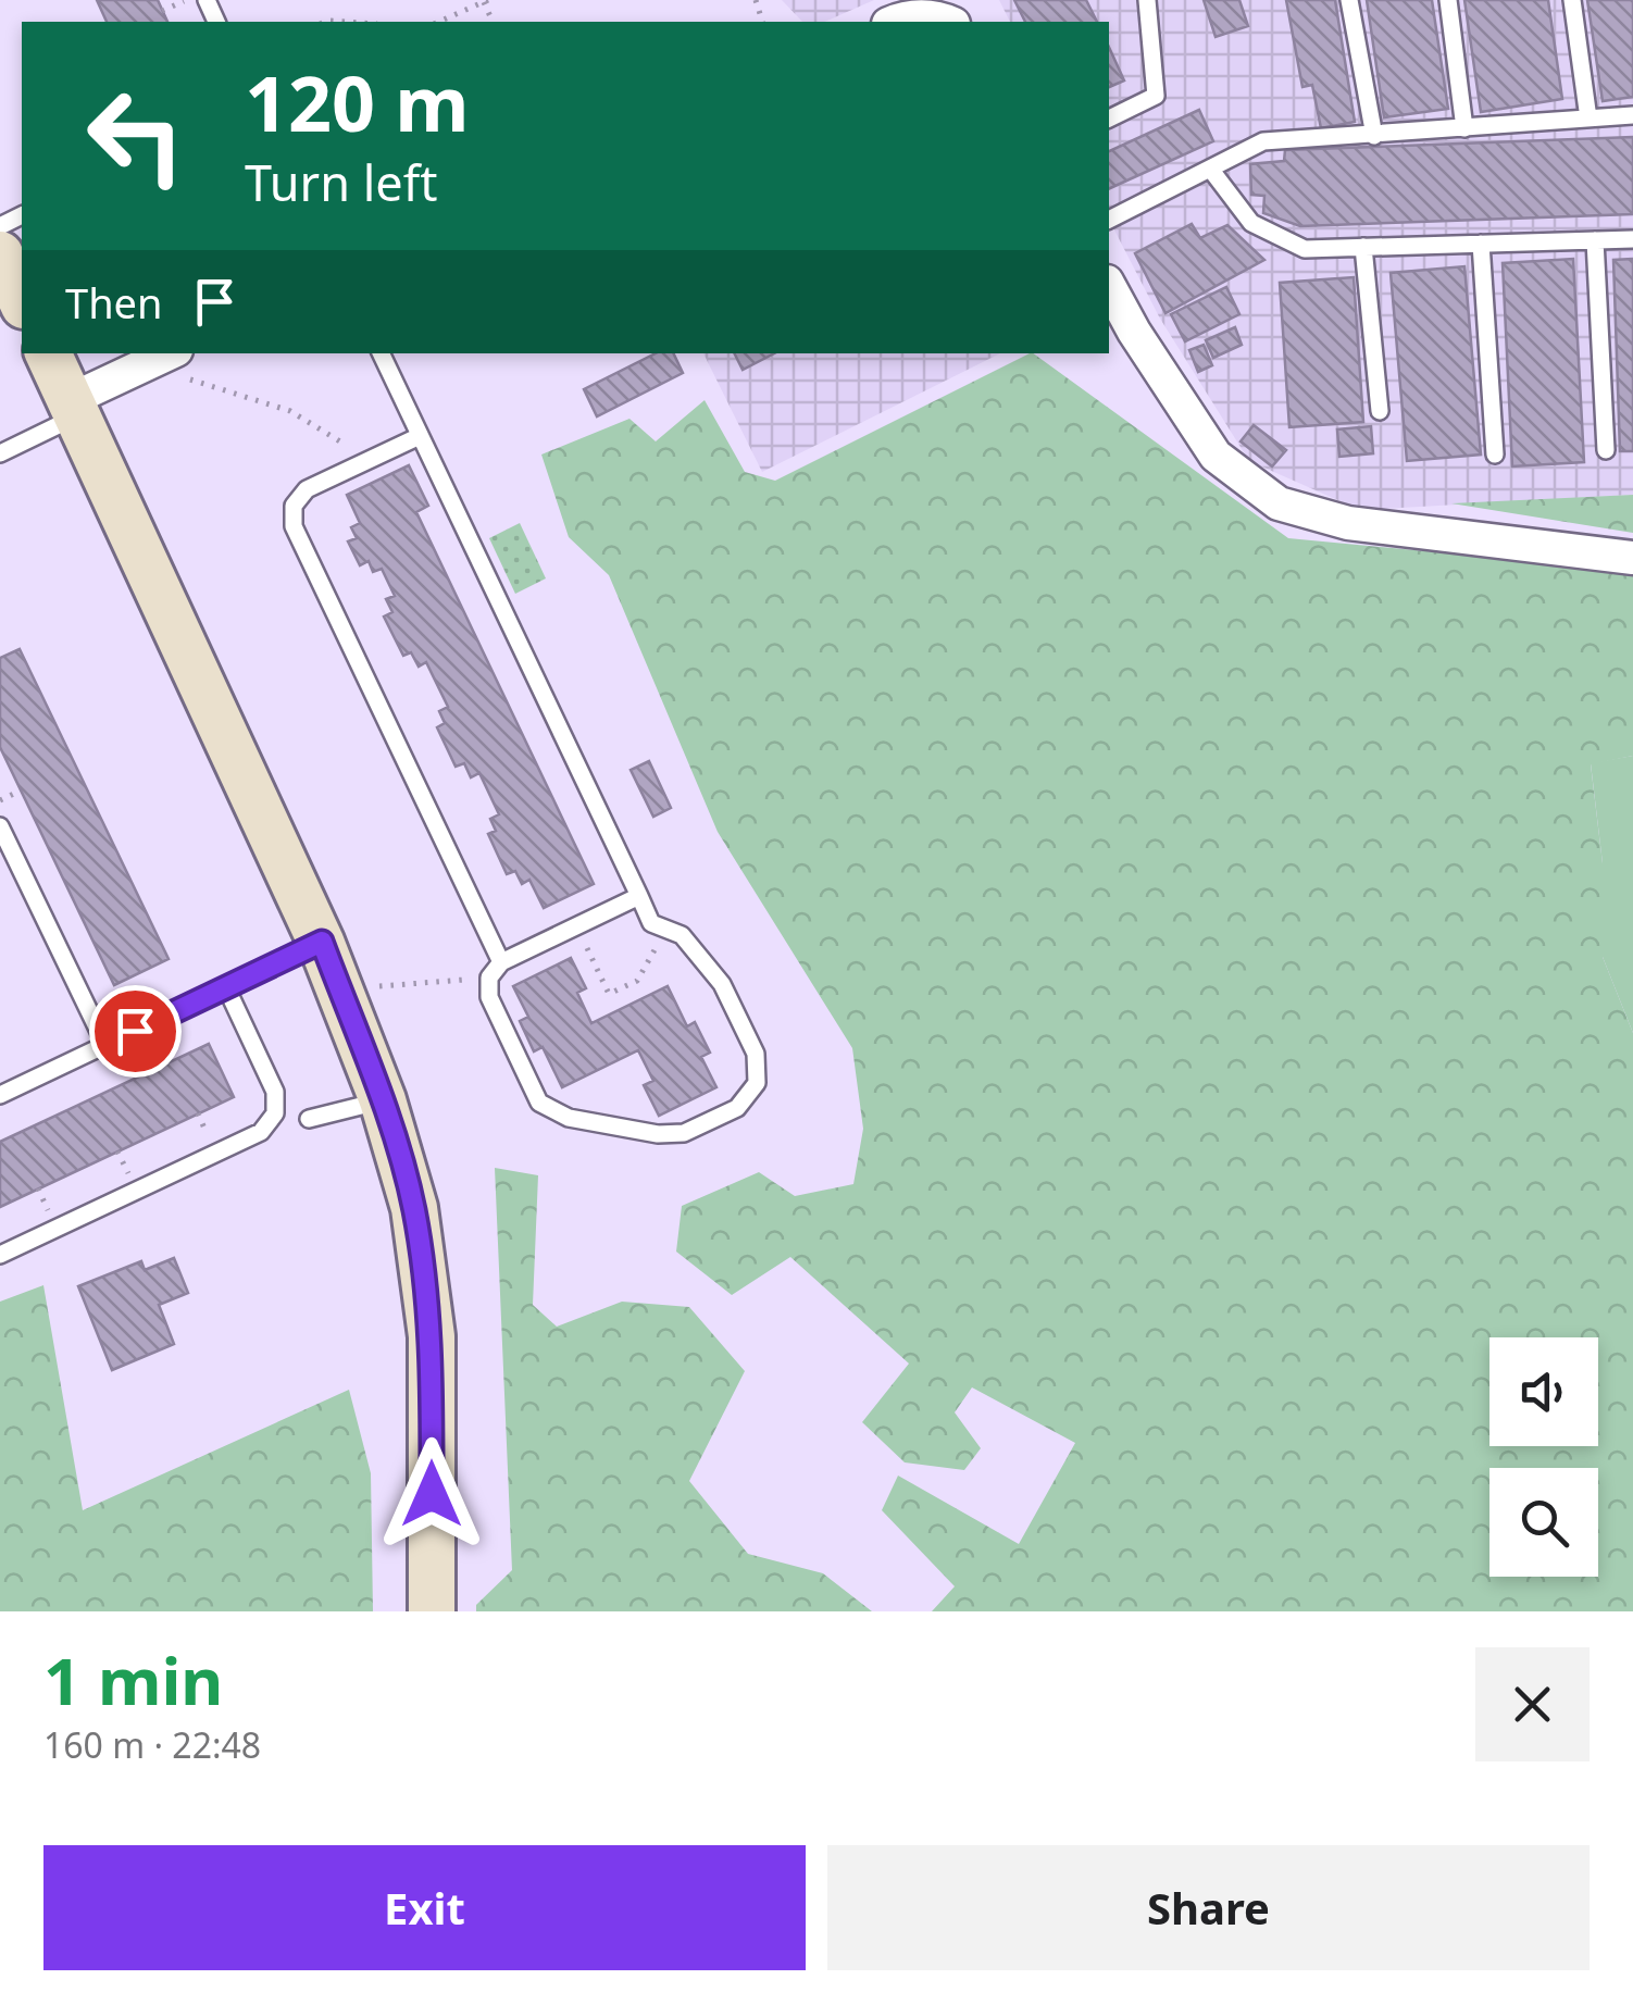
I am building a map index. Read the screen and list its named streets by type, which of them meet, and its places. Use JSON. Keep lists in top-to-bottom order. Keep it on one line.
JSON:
{"page":{"turn":["120 m","Turn left"],"then":"Then","heading":["1 min","160 m · 22:48"],"buttons":["Exit","Share"]}}
